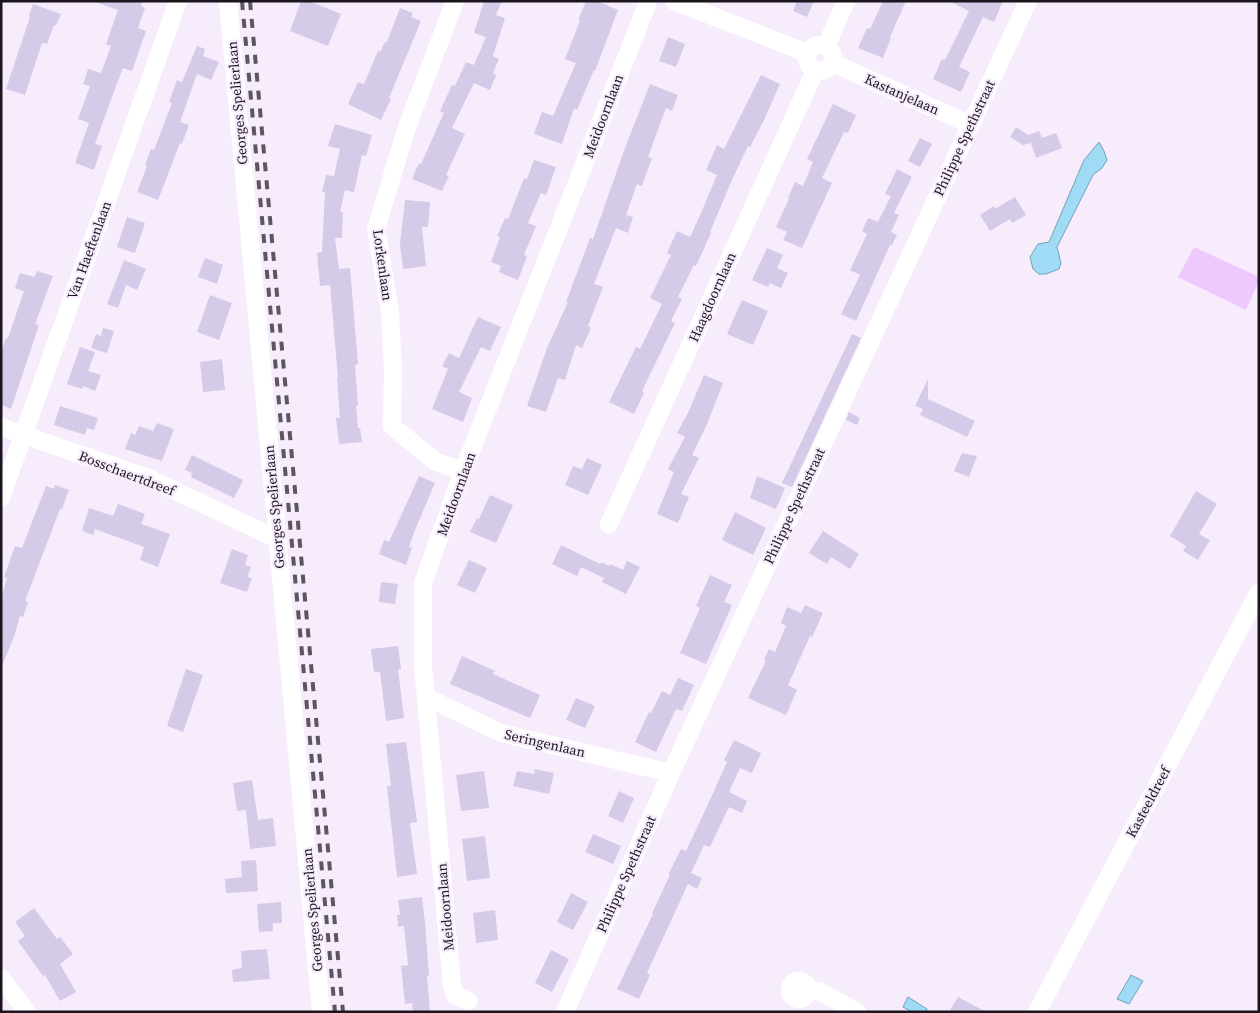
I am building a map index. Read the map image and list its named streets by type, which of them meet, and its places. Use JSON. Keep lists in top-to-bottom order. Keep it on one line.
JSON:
{"streets":{"street":["Kastanjelaan","Georges Spelierlaan","Meidoornlaan","Philippe Spethstraat","Van Haeftenlaan","Lorkenlaan","Haagdoornlaan","Bosschaertdreef","Seringenlaan","Kasteeldreef"]},"crossings":[["Kastanjelaan","Philippe Spethstraat"],["Kastanjelaan","Haagdoornlaan"],["Georges Spelierlaan","Bosschaertdreef"],["Meidoornlaan","Lorkenlaan"],["Meidoornlaan","Seringenlaan"],["Philippe Spethstraat","Seringenlaan"],["Van Haeftenlaan","Bosschaertdreef"]]}
